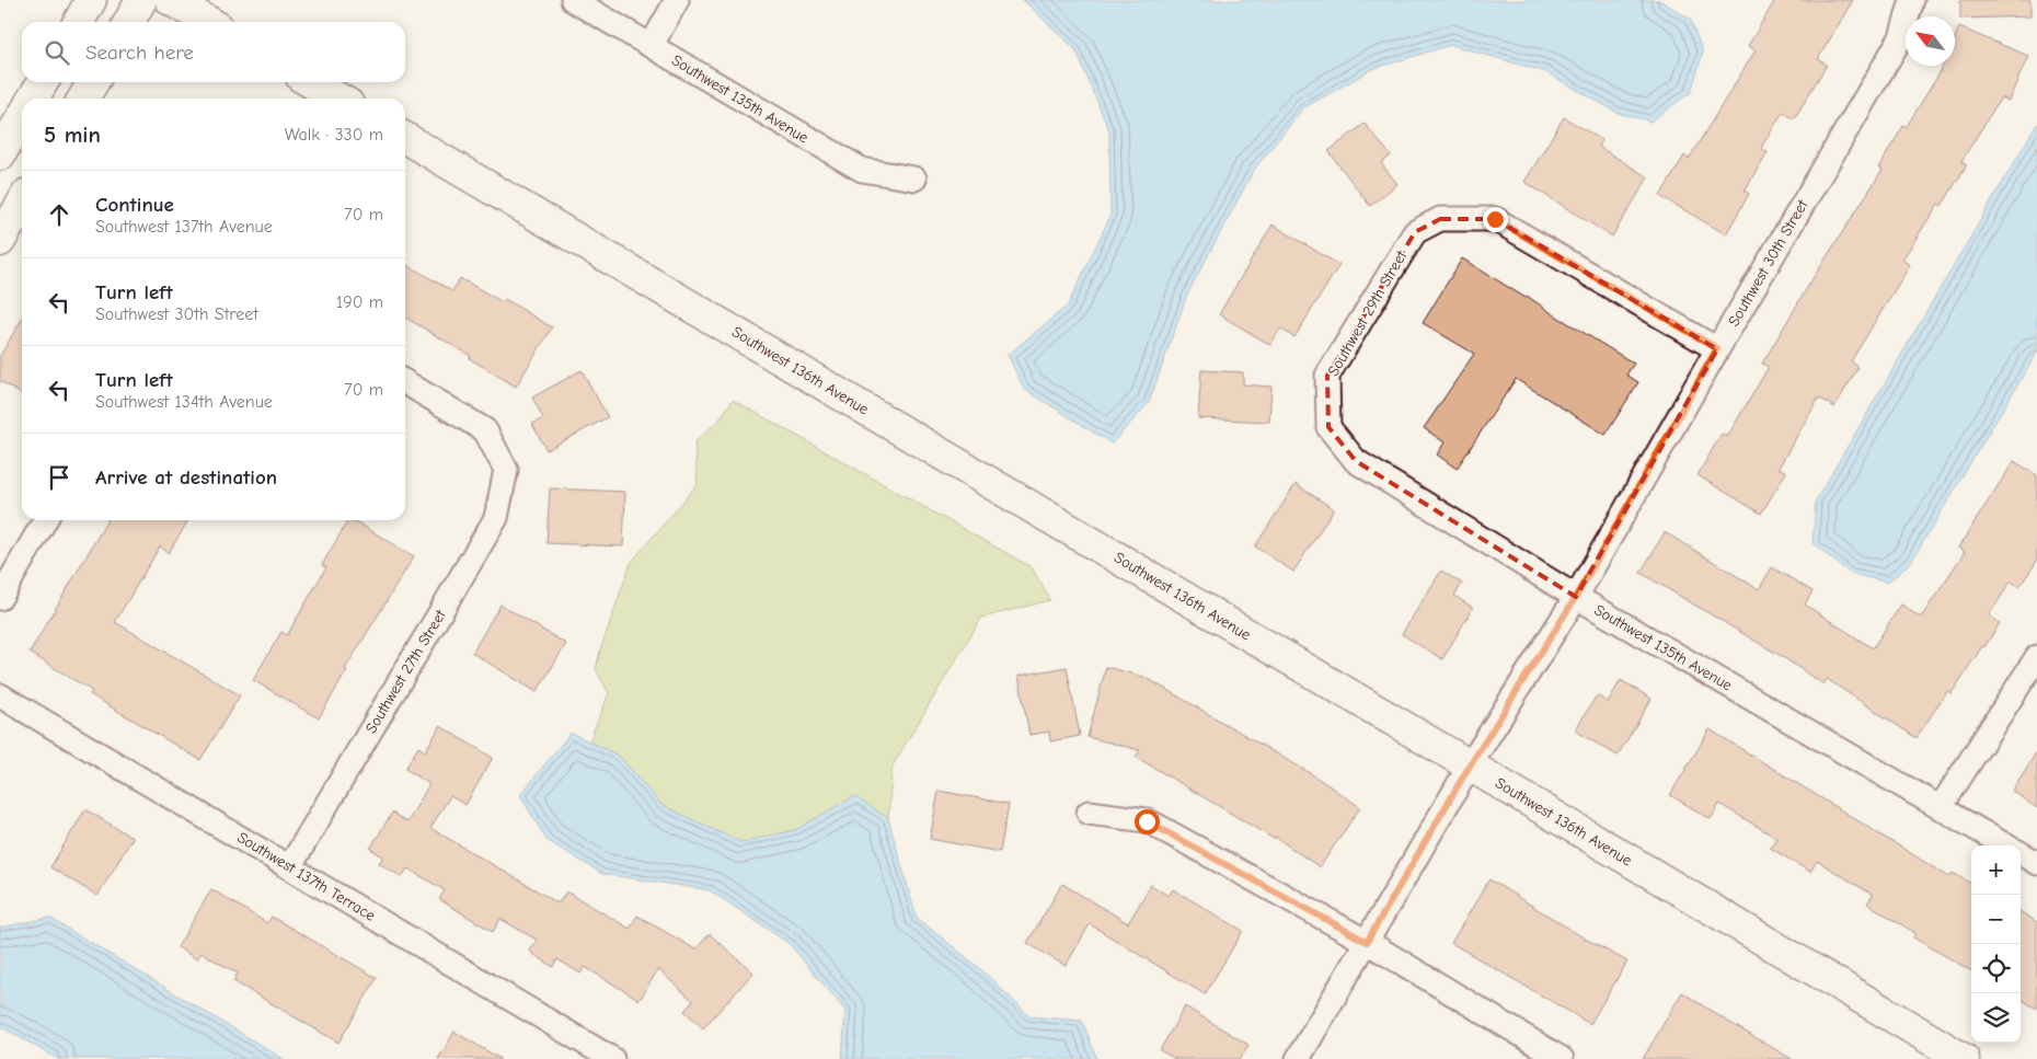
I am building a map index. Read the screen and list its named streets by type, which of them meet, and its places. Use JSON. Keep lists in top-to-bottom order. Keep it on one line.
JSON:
{"streets":{"street":["Southwest 135th Avenue","Southwest 30th Street","Southwest 29th Street","Southwest 136th Avenue","Southwest 27th Street","Southwest 137th Terrace"]},"crossings":[["Southwest 135th Avenue","Southwest 30th Street"],["Southwest 135th Avenue","Southwest 29th Street"],["Southwest 30th Street","Southwest 29th Street"],["Southwest 30th Street","Southwest 136th Avenue"],["Southwest 27th Street","Southwest 137th Terrace"]],"north":"top left","page":{"search":"Search here","heading":["5 min","Walk · 330 m"],"list":[["Continue","Southwest 137th Avenue","70 m"],["Turn left","Southwest 30th Street","190 m"],["Turn left","Southwest 134th Avenue","70 m"],"Arrive at destination"],"map_buttons":["+","−"]}}
